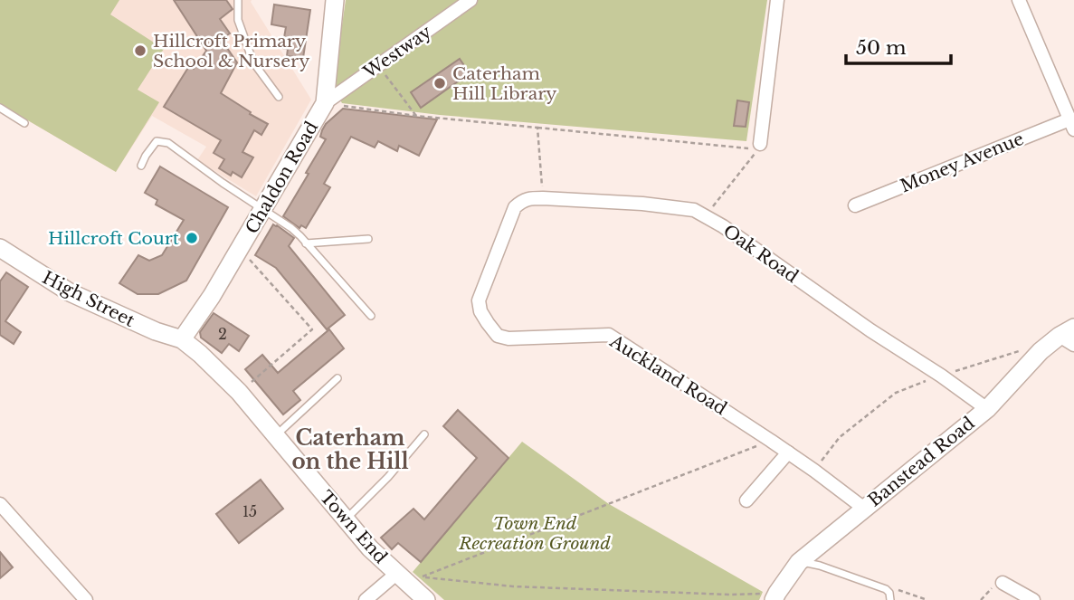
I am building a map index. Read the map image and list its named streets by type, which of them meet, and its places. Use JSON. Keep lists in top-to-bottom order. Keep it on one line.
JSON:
{"streets":{"main road":["Chaldon Road","High Street","Banstead Road","Town End"],"street":["Westway","Money Avenue","Oak Road","Auckland Road"]},"crossings":[["Westway","Chaldon Road"],["Chaldon Road","High Street"],["Chaldon Road","Town End"],["Oak Road","Auckland Road"],["Oak Road","Banstead Road"],["High Street","Town End"],["Auckland Road","Banstead Road"]],"districts":["Caterham on the Hill"],"parks":["Town End Recreation Ground"],"places":["Hillcroft Primary School & Nursery","Caterham Hill Library","Hillcroft Court"],"house_numbers":["2","15"],"scale_bar":"50 m"}
